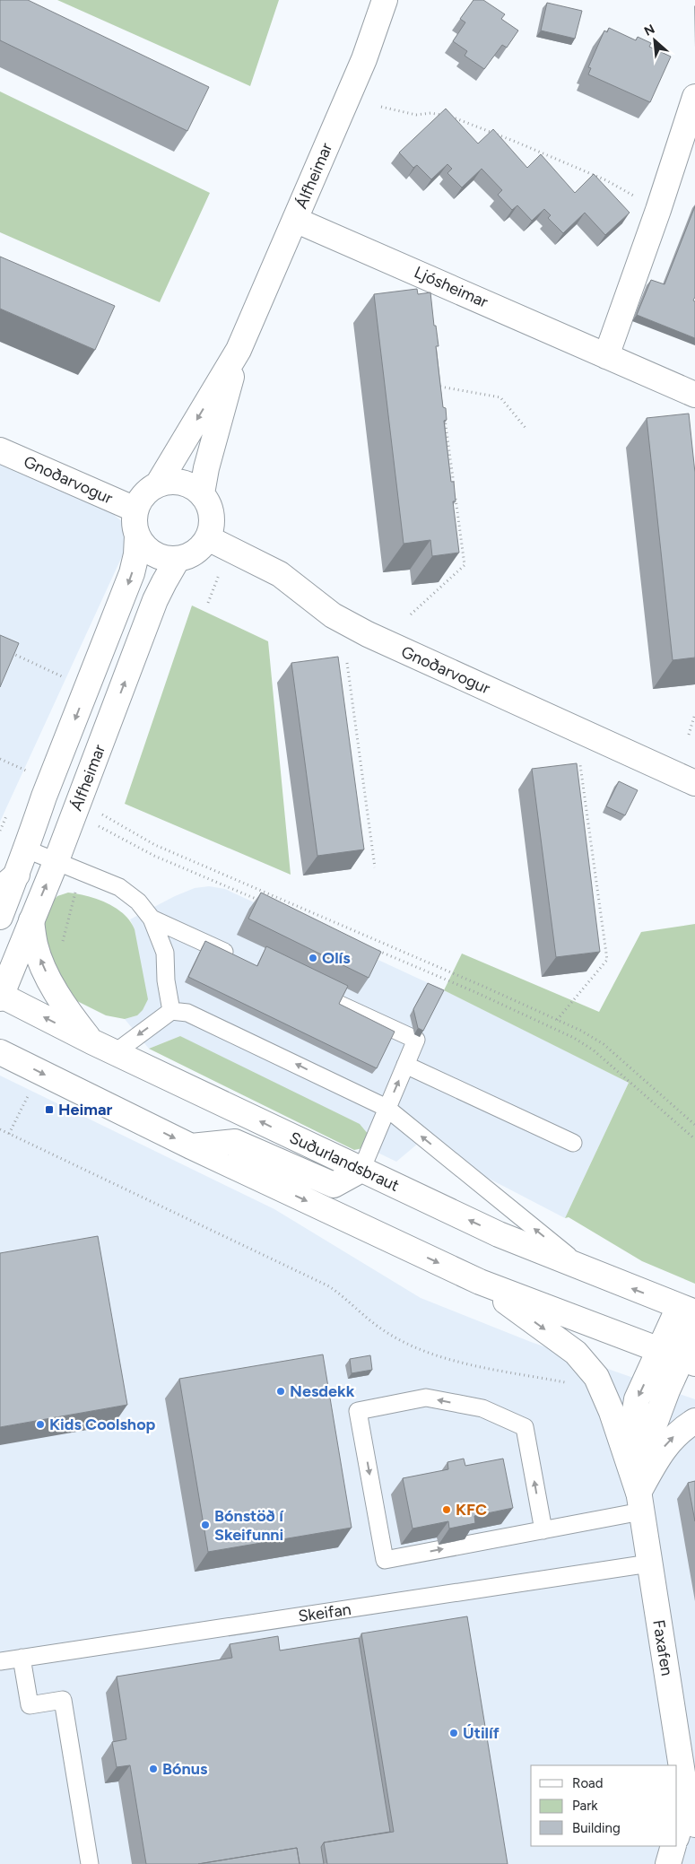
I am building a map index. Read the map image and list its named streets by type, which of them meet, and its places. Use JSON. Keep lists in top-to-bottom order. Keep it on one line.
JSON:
{"streets":{"street":["Álfheimar","Ljósheimar","Gnoðarvogur","Suðurlandsbraut","Faxafen"],"lane":["Skeifan"]},"crossings":[["Álfheimar","Ljósheimar"],["Álfheimar","Gnoðarvogur"],["Álfheimar","Suðurlandsbraut"],["Suðurlandsbraut","Faxafen"],["Skeifan","Faxafen"]],"places":{"other":["Olís","Nesdekk","Kids Coolshop","KFC","Bónstöð í Skeifunni","Útilíf","Bónus"],"transit":["Heimar"]},"legend":["Road","Park","Building"],"north":"top left"}
